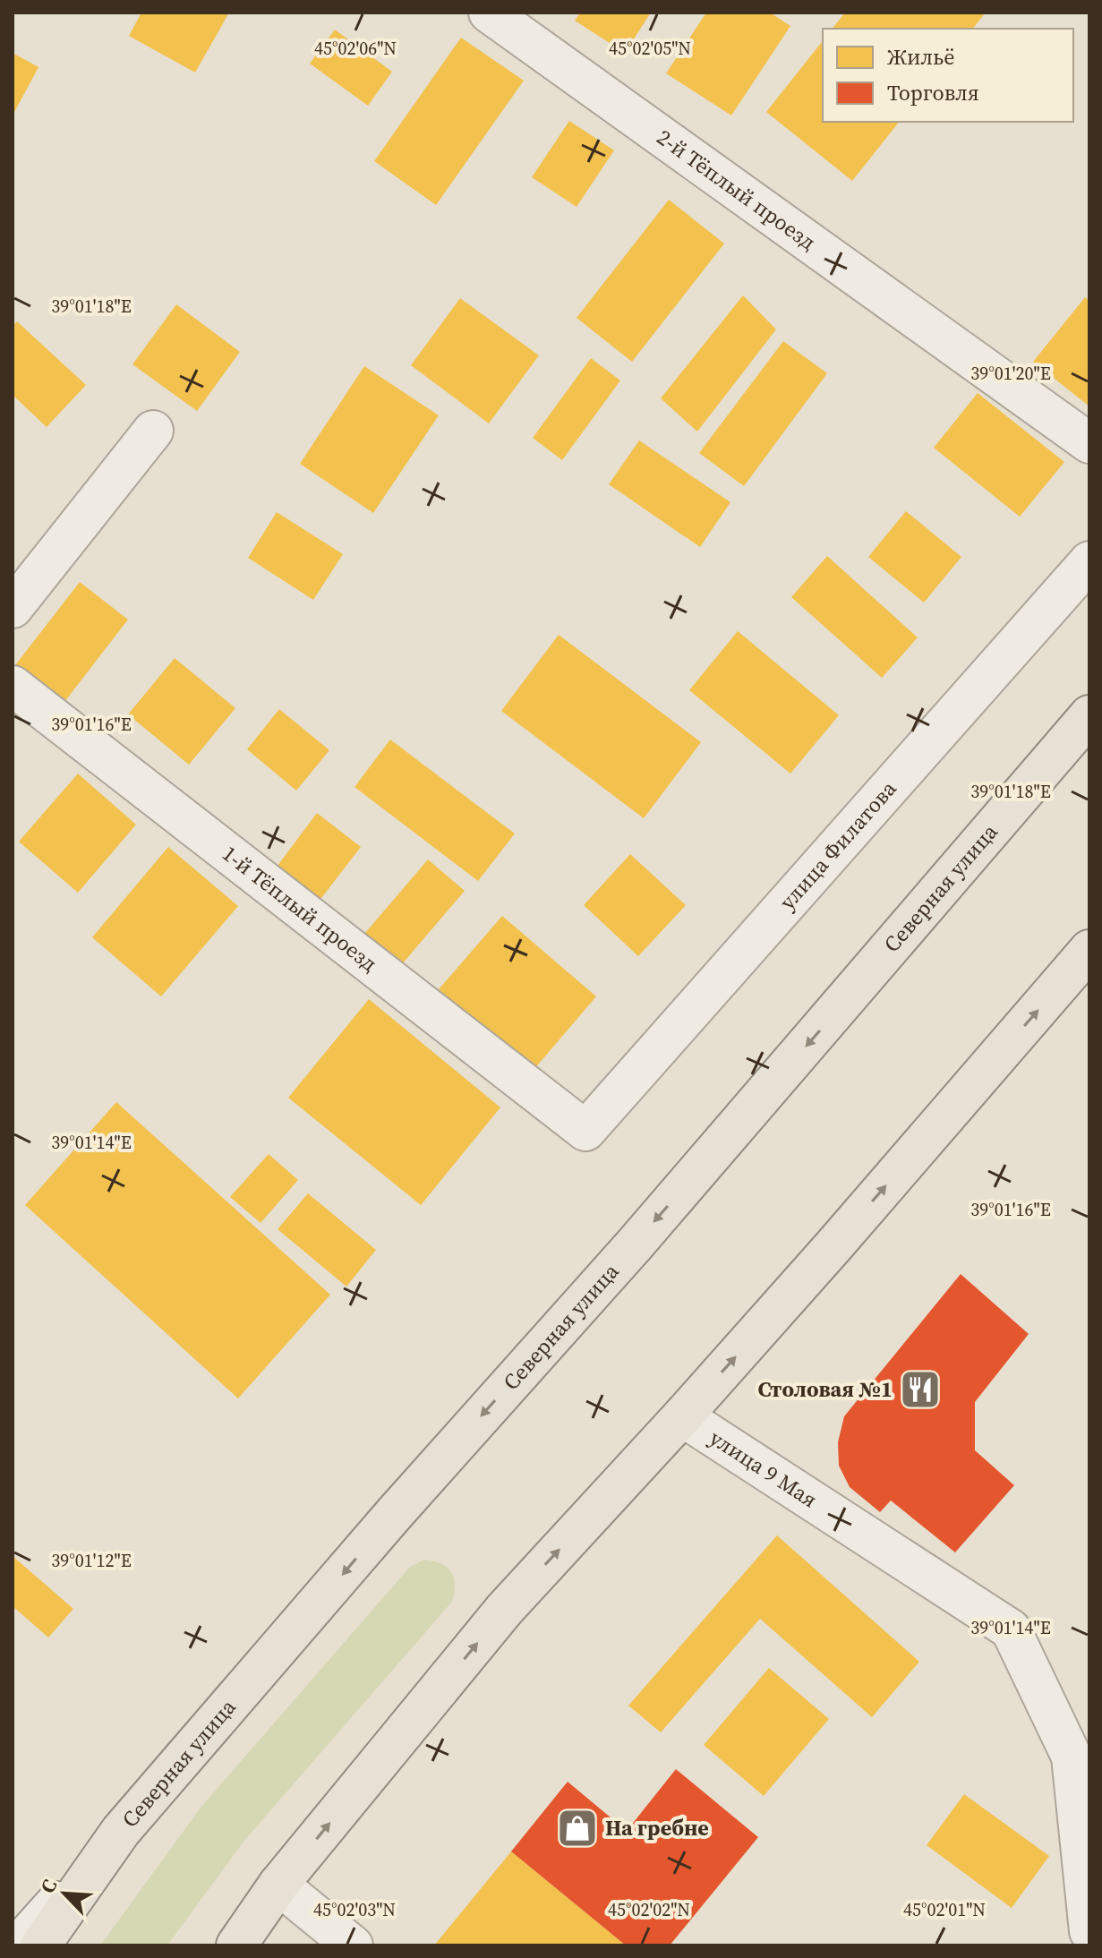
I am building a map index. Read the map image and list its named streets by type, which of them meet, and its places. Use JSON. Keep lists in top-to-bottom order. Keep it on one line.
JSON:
{"streets":{"main road":["Северная улица"],"street":["2-й Тёплый проезд","улица Филатова","1-й Тёплый проезд","улица 9 Мая"]},"crossings":[["улица Филатова","1-й Тёплый проезд"]],"places":{"restaurant":["Столовая №1"],"shop":["На гребне"]},"legend":["Жильё","Торговля"],"north":"top left","coordinates":["45°02'06\"N","45°02'05\"N","39°01'18\"E","39°01'20\"E","39°01'16\"E","39°01'14\"E","39°01'12\"E","45°02'03\"N","45°02'02\"N","45°02'01\"N"]}
